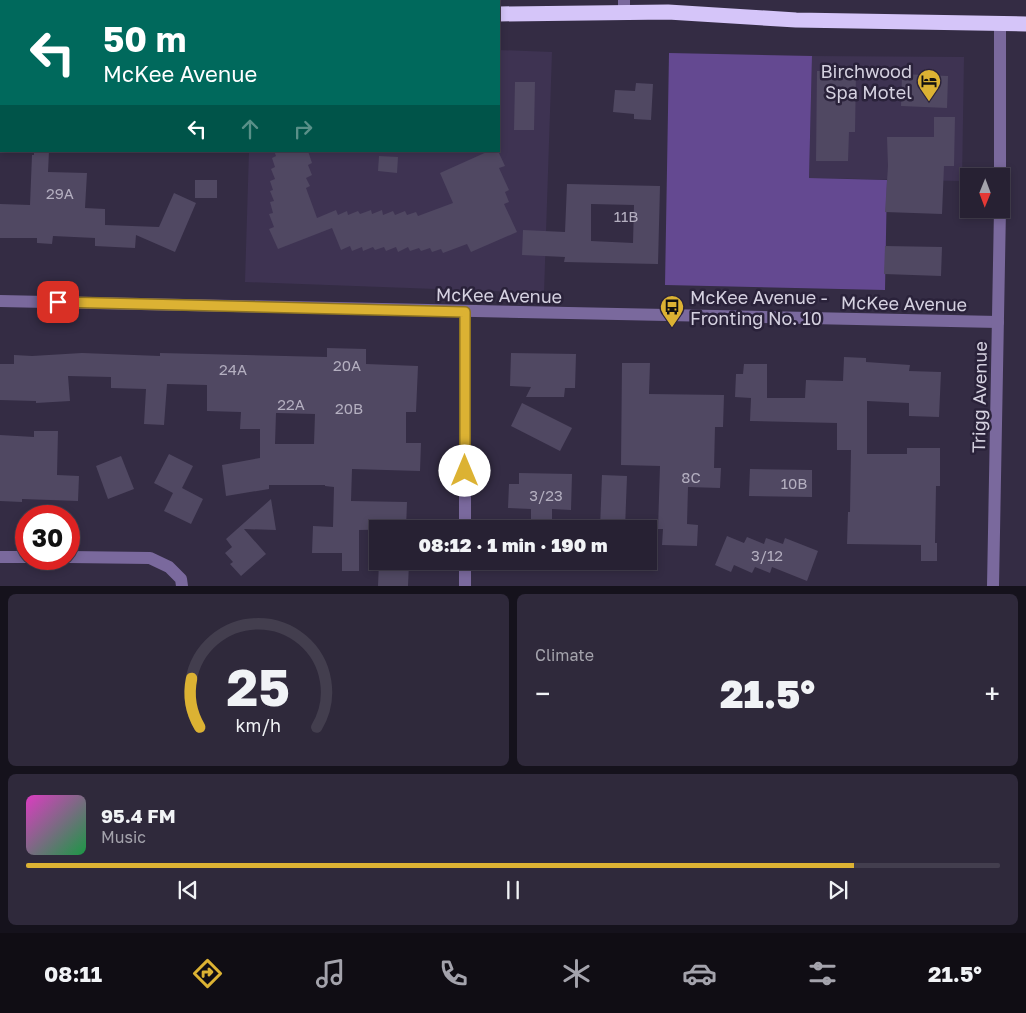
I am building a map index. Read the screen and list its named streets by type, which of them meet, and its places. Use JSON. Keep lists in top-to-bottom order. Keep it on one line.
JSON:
{"streets":{"street":["McKee Avenue","Trigg Avenue"]},"crossings":[["McKee Avenue","Trigg Avenue"]],"places":{"hotel":["Birchwood Spa Motel"],"bus stop":["McKee Avenue - Fronting No. 10"]},"house_numbers":["29A","11B","20A","24A","22A","20B","8C","10B","3/23","3/12"],"north":"bottom","page":{"turn":["50 m","McKee Avenue"],"limit":"30","trip":"08:12 · 1 min · 190 m","tile":"Climate","heat":["−","21.5°","+"],"song":["95.4 FM","Music"],"tabs":["08:11","21.5°"],"gauge":["25","km/h"]}}
